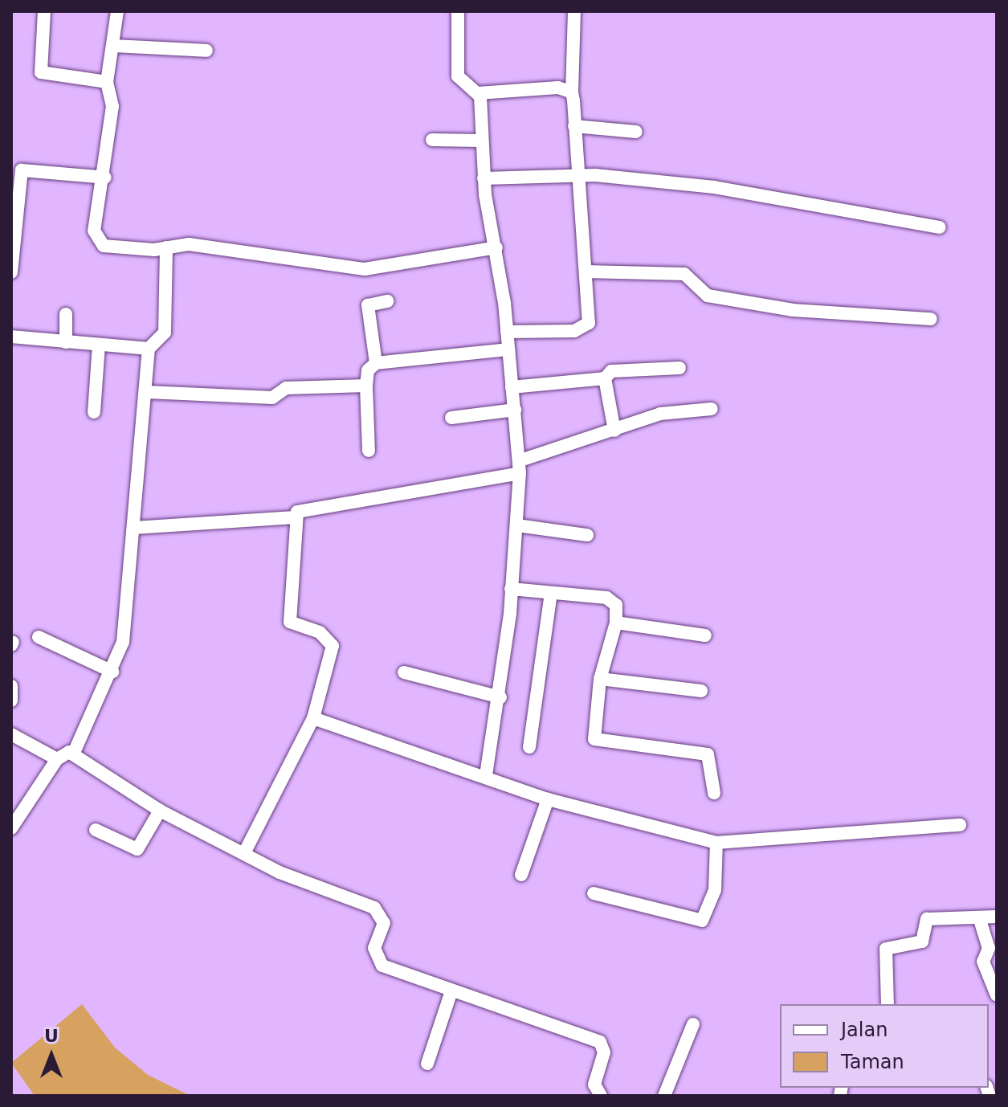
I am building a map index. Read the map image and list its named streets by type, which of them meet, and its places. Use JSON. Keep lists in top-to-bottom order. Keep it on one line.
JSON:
{"legend":["Jalan","Taman"],"north":"top"}
